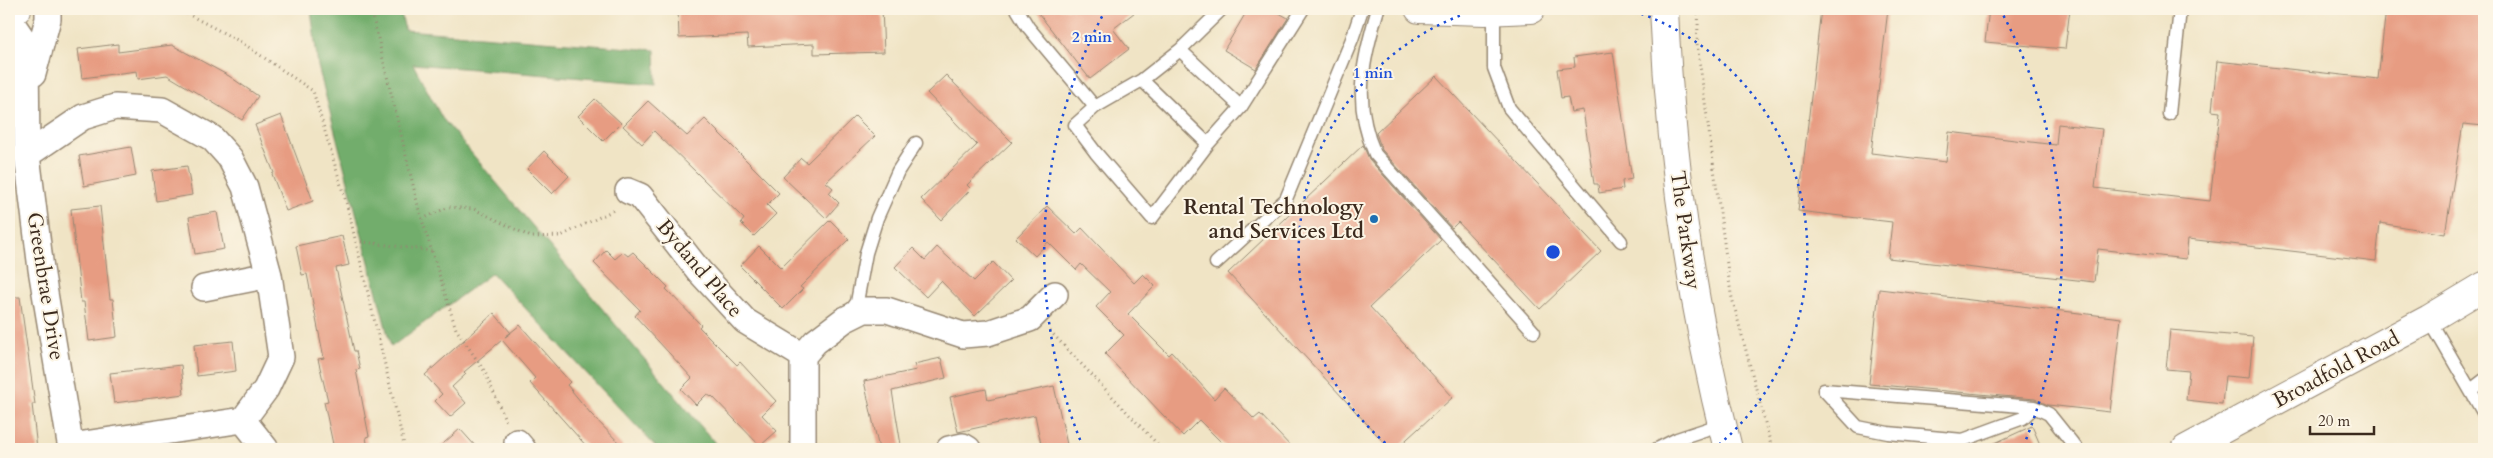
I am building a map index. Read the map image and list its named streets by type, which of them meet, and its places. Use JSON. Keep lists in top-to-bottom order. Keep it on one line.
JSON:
{"streets":{"street":["The Parkway","Bydand Place","Greenbrae Drive","Broadfold Road"]},"places":["Rental Technology and Services Ltd"],"scale_bar":"20 m","rings":["2 min","1 min"]}
